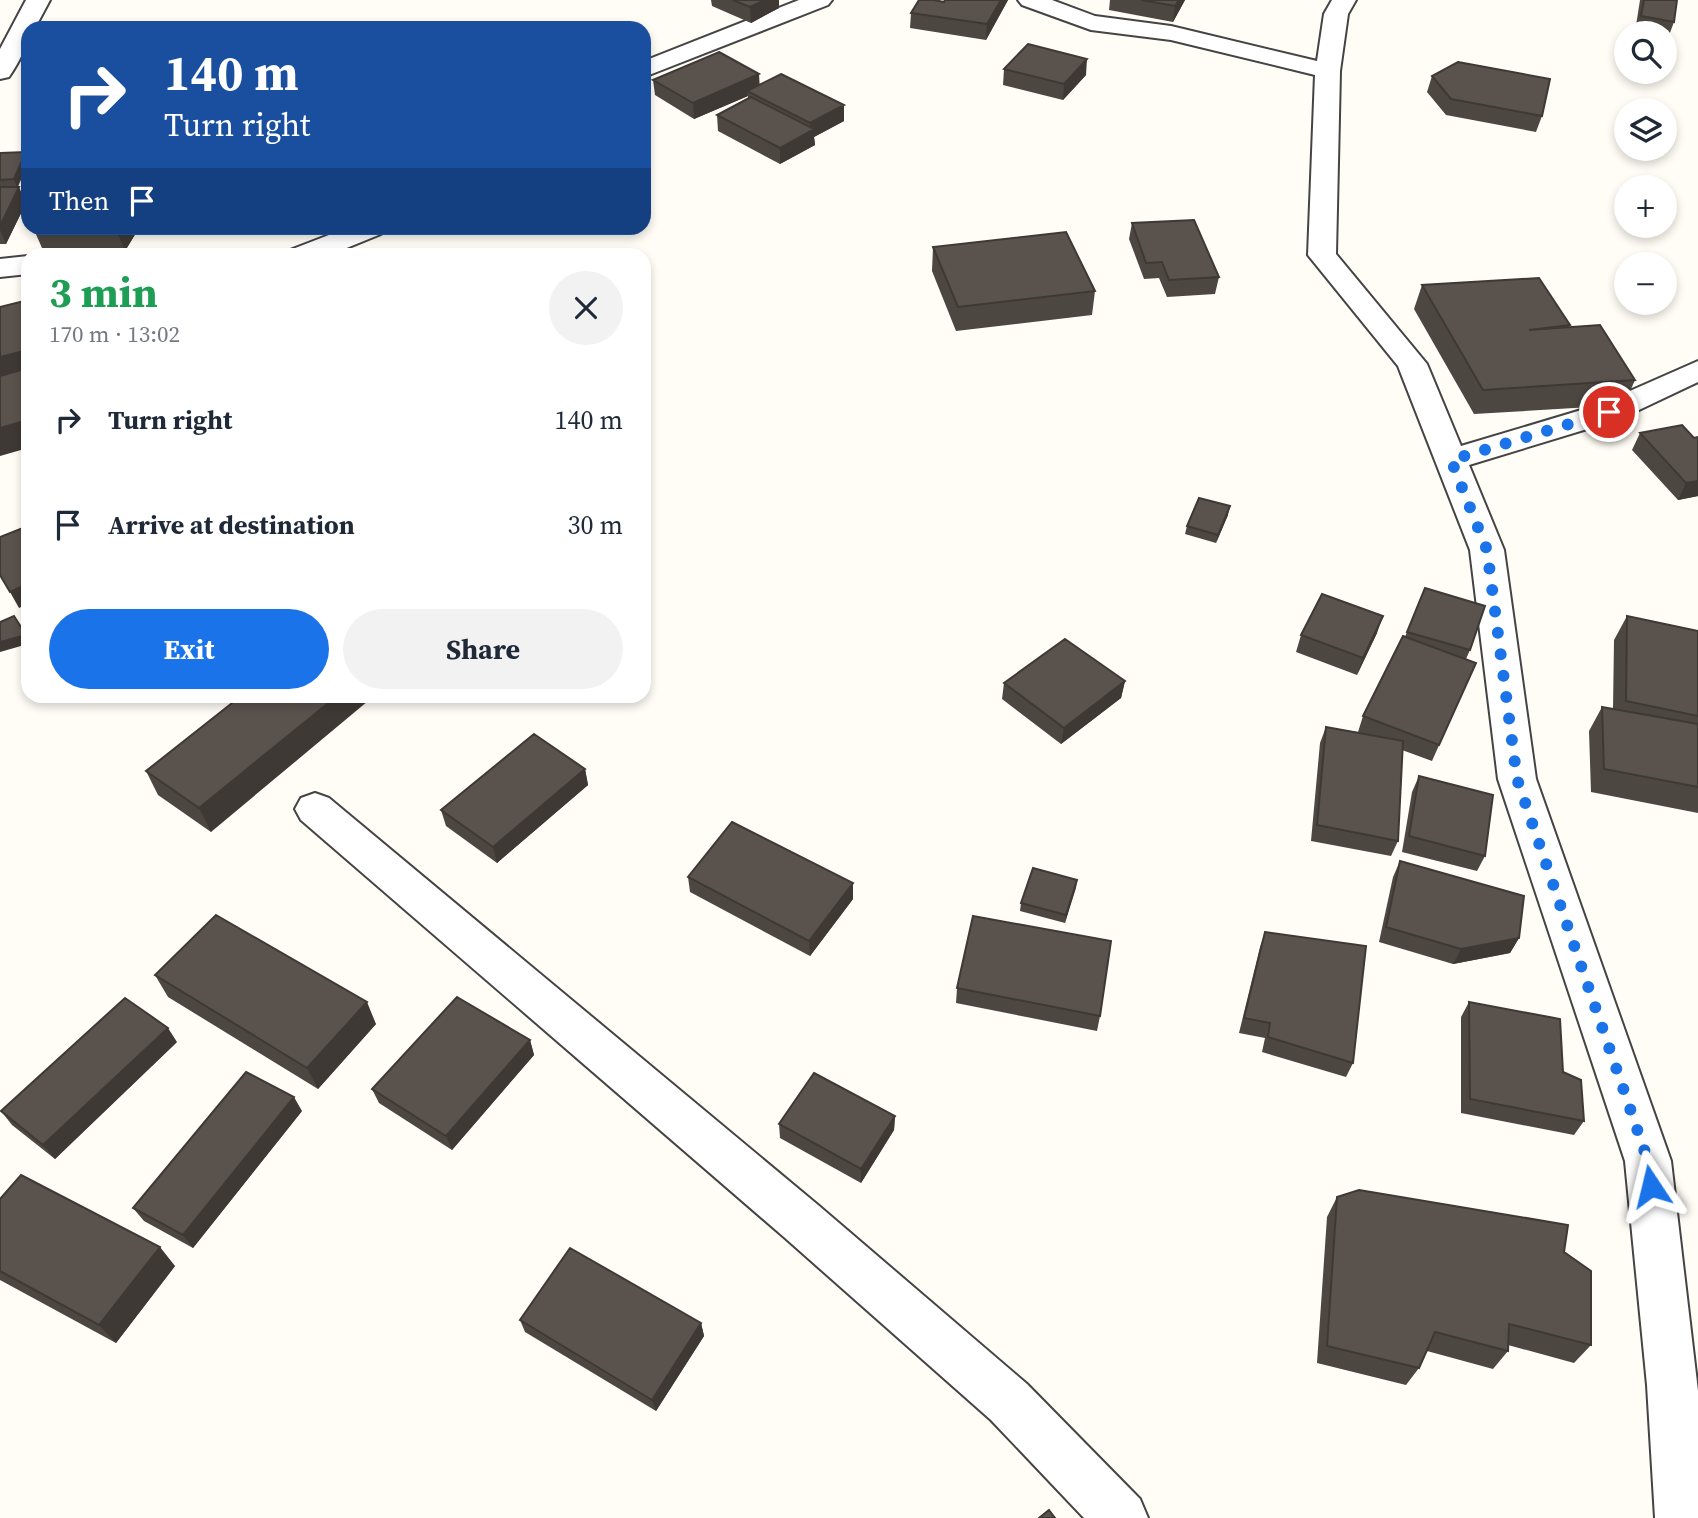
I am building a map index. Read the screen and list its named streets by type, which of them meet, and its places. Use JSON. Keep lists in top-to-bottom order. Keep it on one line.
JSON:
{"page":{"map_buttons":["+","−"],"turn":["140 m","Turn right"],"then":"Then","heading":["3 min","170 m · 13:02"],"list":[{"name":"Turn right","value":"140 m"},{"name":"Arrive at destination","value":"30 m"}],"buttons":["Exit","Share"]}}
